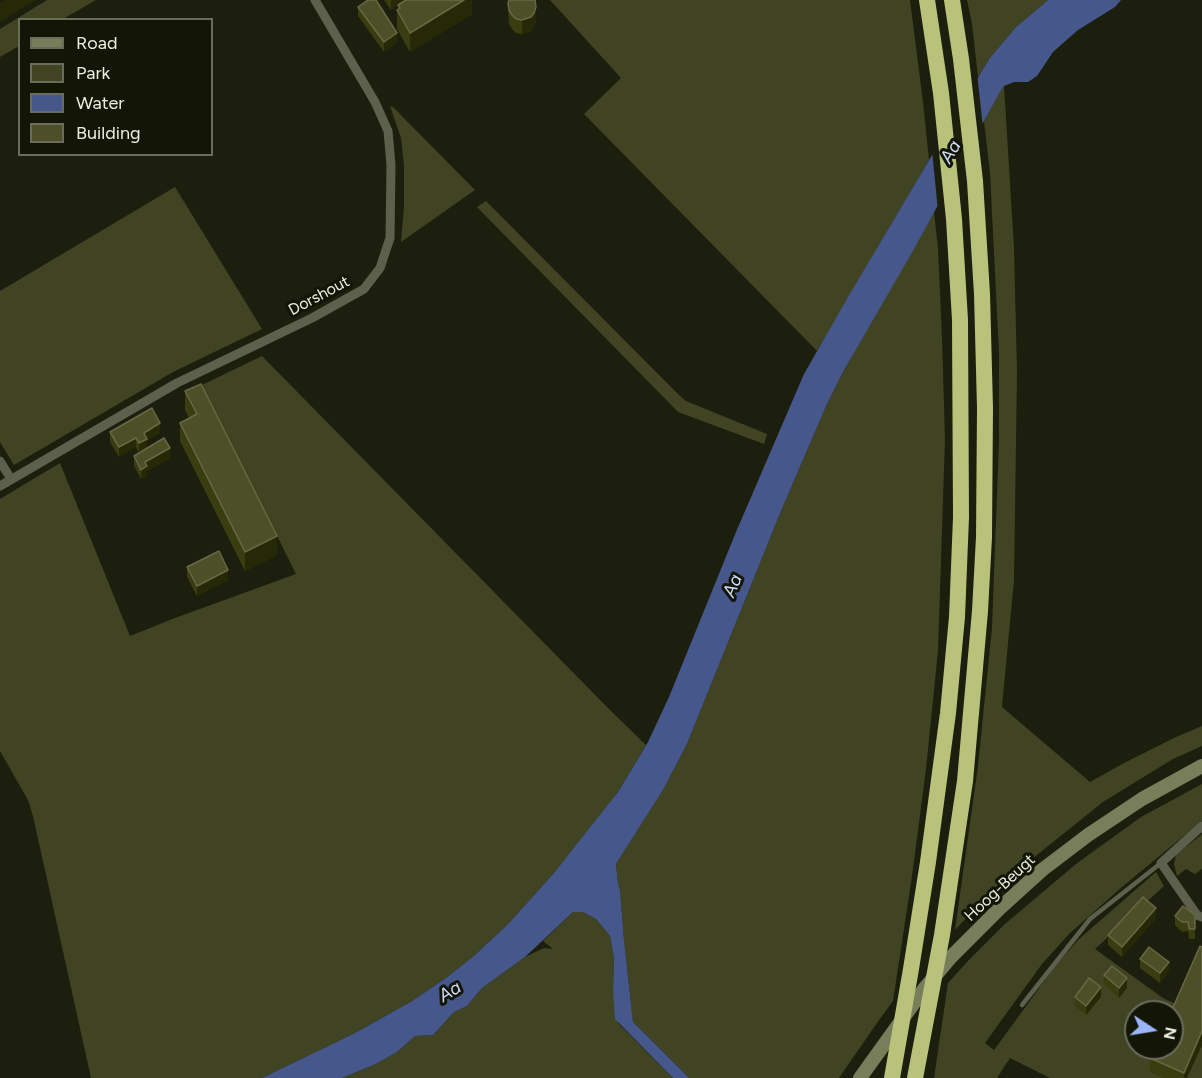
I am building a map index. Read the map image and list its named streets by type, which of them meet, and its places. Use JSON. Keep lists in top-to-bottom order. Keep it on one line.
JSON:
{"streets":{"street":["Dorshout","Hoog-Beugt"]},"water":["Aa"],"legend":["Road","Park","Water","Building"],"north":"right"}
